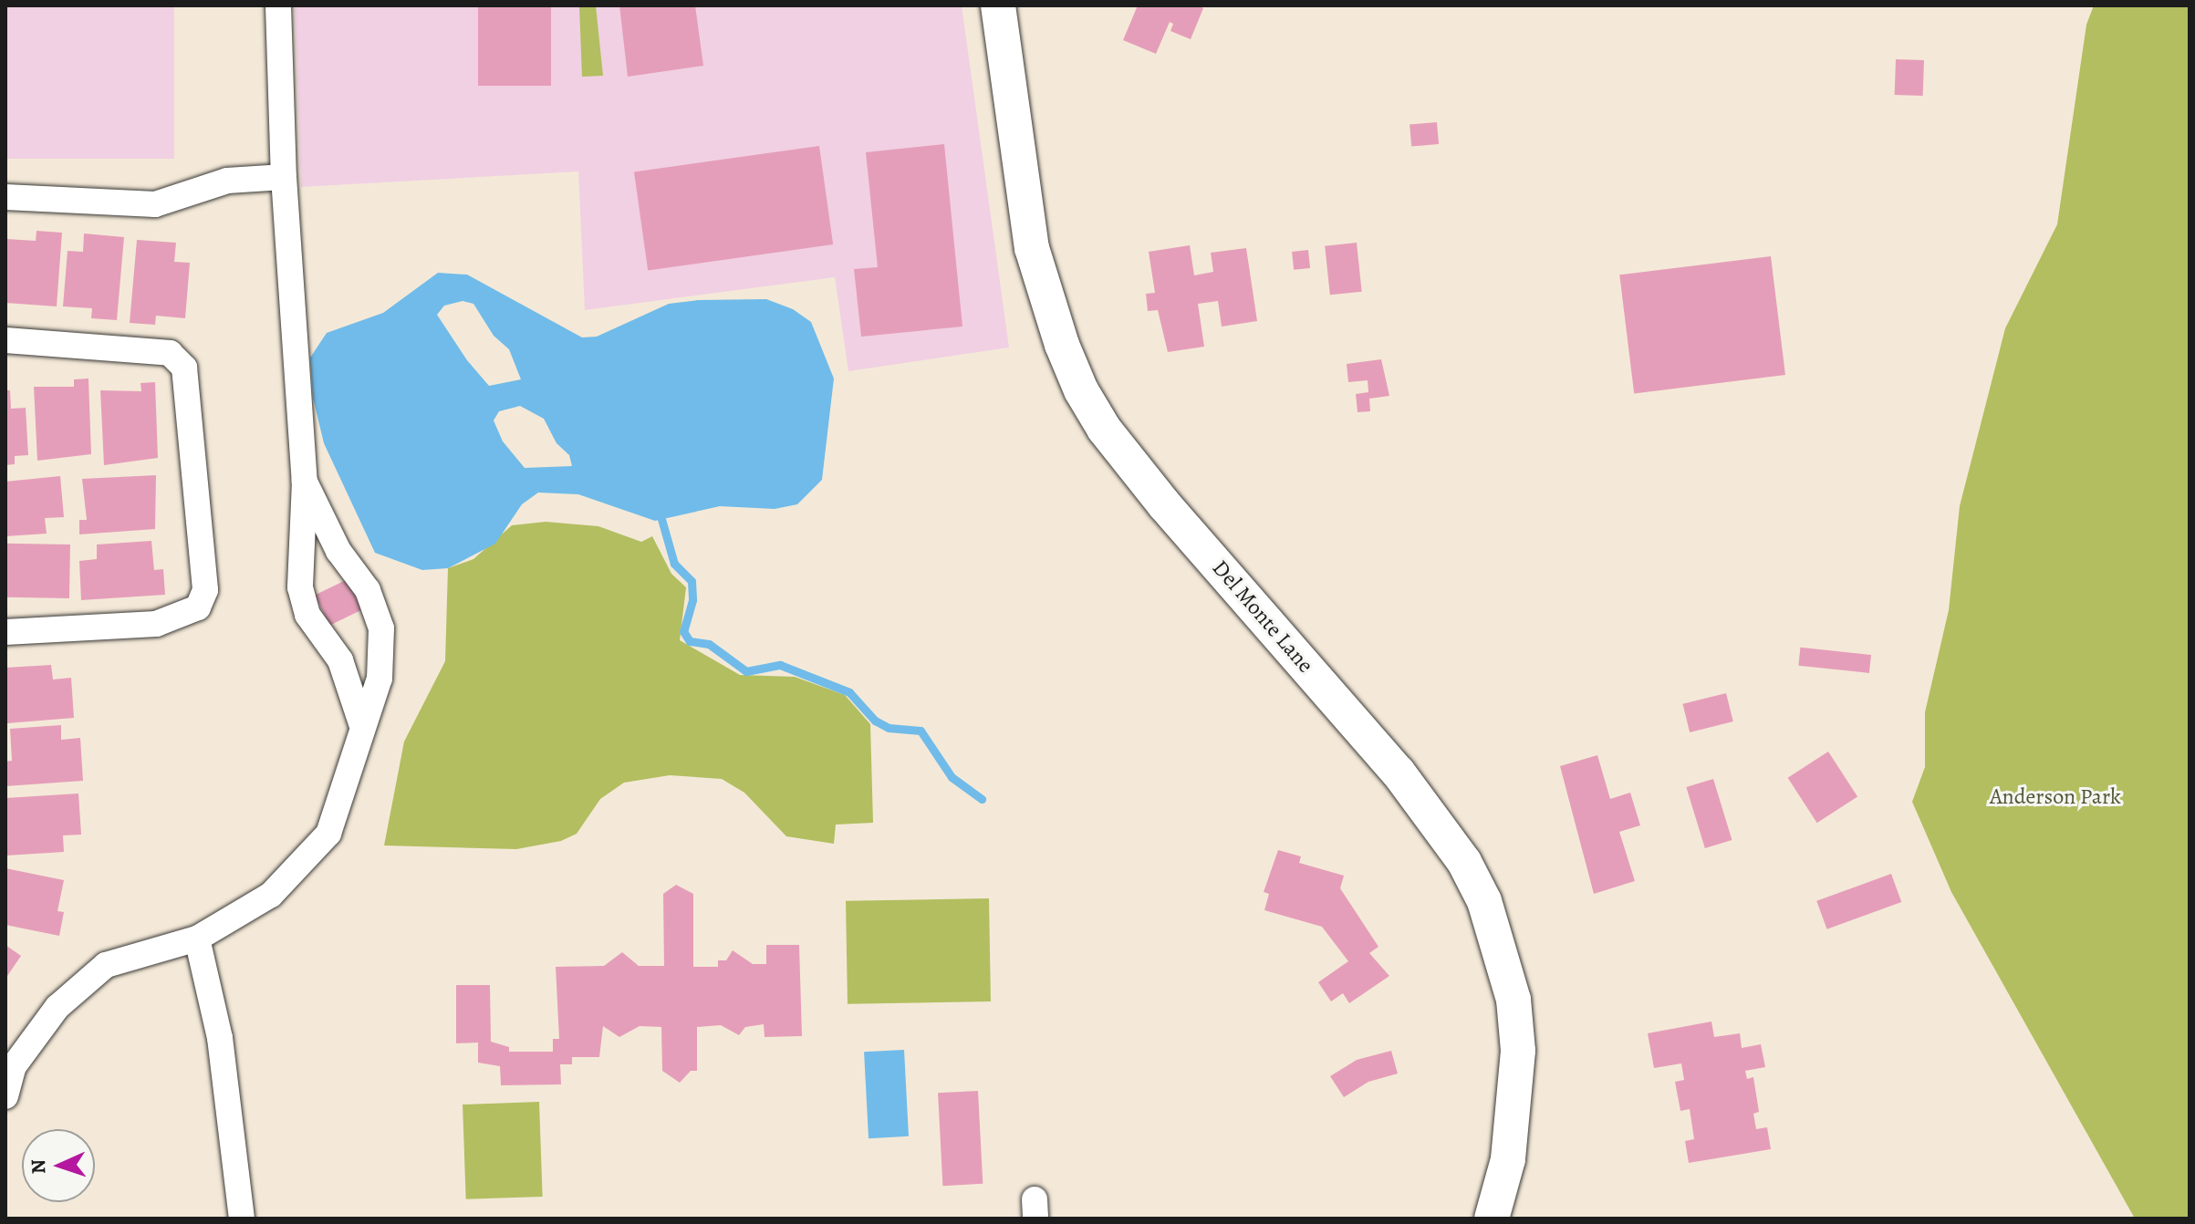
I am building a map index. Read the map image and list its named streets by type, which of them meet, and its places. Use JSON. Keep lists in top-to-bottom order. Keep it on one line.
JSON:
{"streets":{"street":["Del Monte Lane"]},"parks":["Anderson Park"],"north":"left"}
